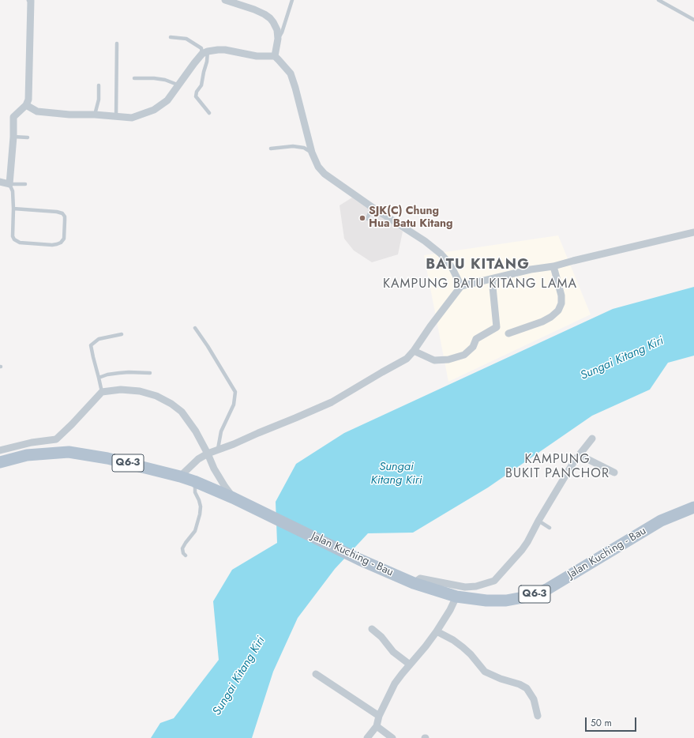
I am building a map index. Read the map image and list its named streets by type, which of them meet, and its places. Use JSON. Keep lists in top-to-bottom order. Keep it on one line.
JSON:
{"streets":{"main road":["Q6-3","Jalan Kuching - Bau"]},"districts":["BATU KITANG","KAMPUNG BATU KITANG LAMA","KAMPUNG BUKIT PANCHOR"],"water":["Sungai Kitang Kiri"],"places":["SJK(C) Chung Hua Batu Kitang"],"scale_bar":"50 m"}
